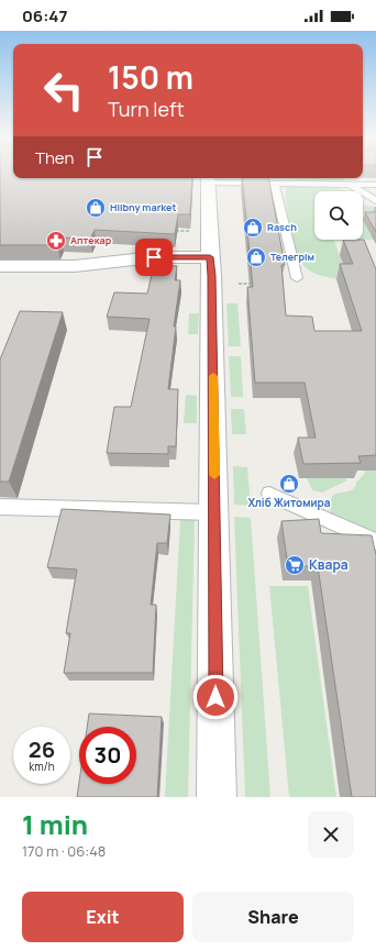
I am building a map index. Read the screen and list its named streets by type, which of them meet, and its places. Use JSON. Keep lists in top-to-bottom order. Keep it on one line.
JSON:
{"places":{"shop":["Hlibny market","Rasch","Телегрім","Хліб Житомира"],"pharmacy":["Аптекар"],"supermarket":["Квара"]},"page":{"status":"06:47","turn":["150 m","Turn left"],"then":"Then","speed":"26 km/h","limit":"30","heading":["1 min","170 m · 06:48"],"buttons":["Exit","Share"]}}
